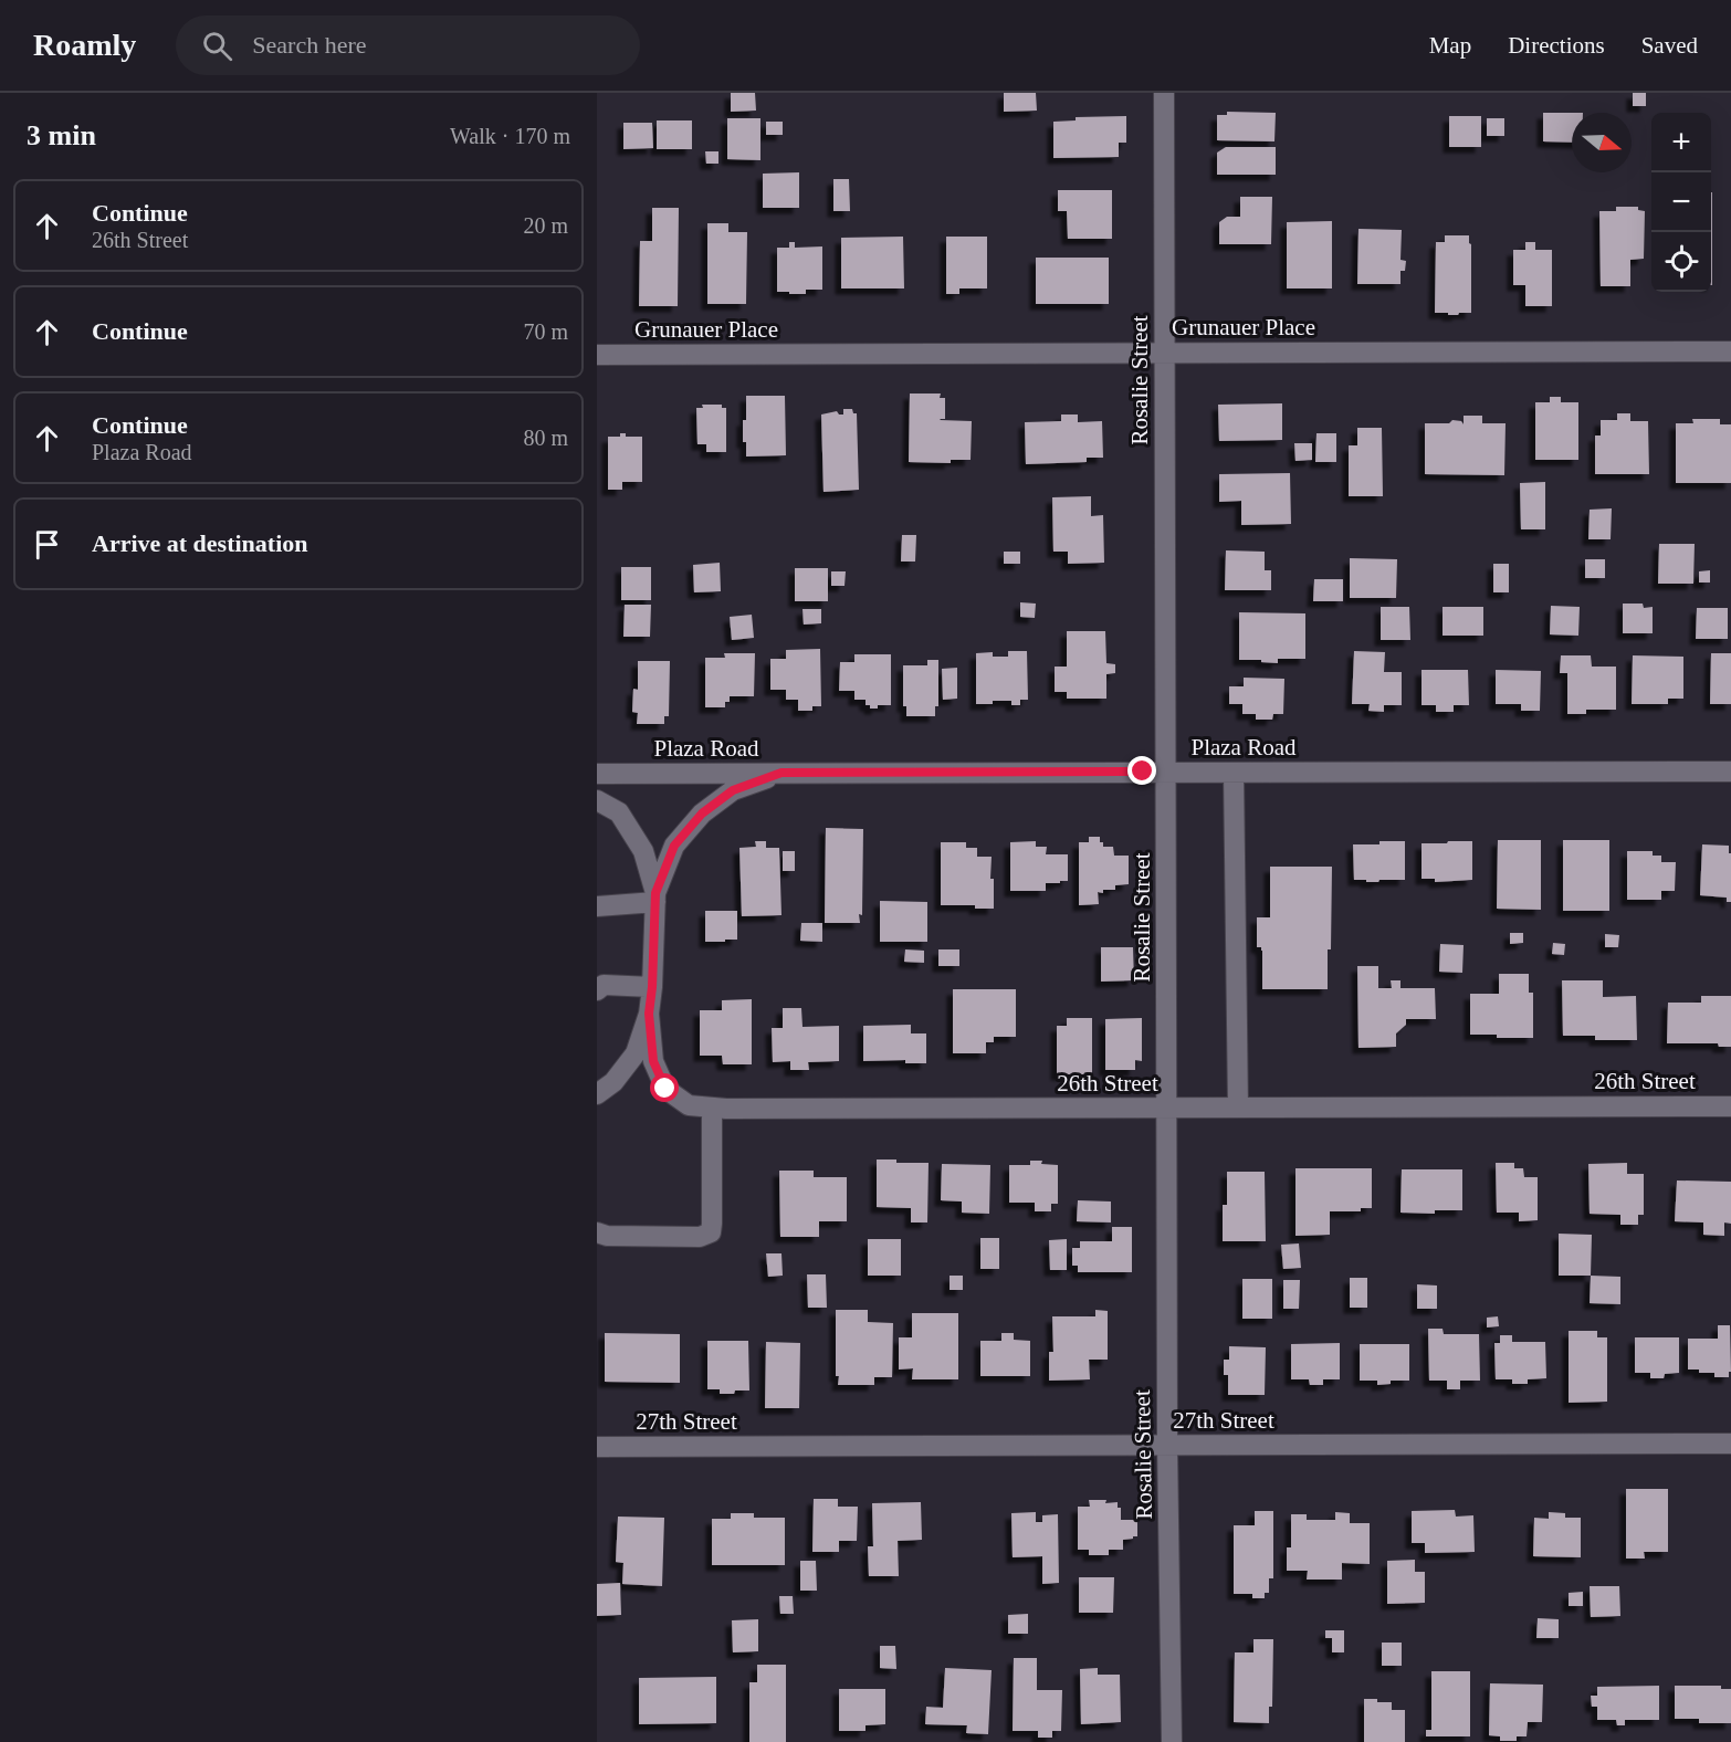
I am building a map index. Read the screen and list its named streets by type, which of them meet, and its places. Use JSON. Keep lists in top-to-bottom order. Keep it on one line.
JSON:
{"streets":{"street":["Grunauer Place","Rosalie Street","Plaza Road","26th Street","27th Street"]},"crossings":[["Grunauer Place","Rosalie Street"],["Rosalie Street","Plaza Road"],["Rosalie Street","26th Street"],["Rosalie Street","27th Street"]],"north":"right","page":{"header":"Roamly","search":"Search here","nav":["Map","Directions","Saved"],"heading":["3 min","Walk · 170 m"],"map_buttons":["+","−"],"list":[["Continue","26th Street","20 m"],["Continue","70 m"],["Continue","Plaza Road","80 m"],"Arrive at destination"]}}
